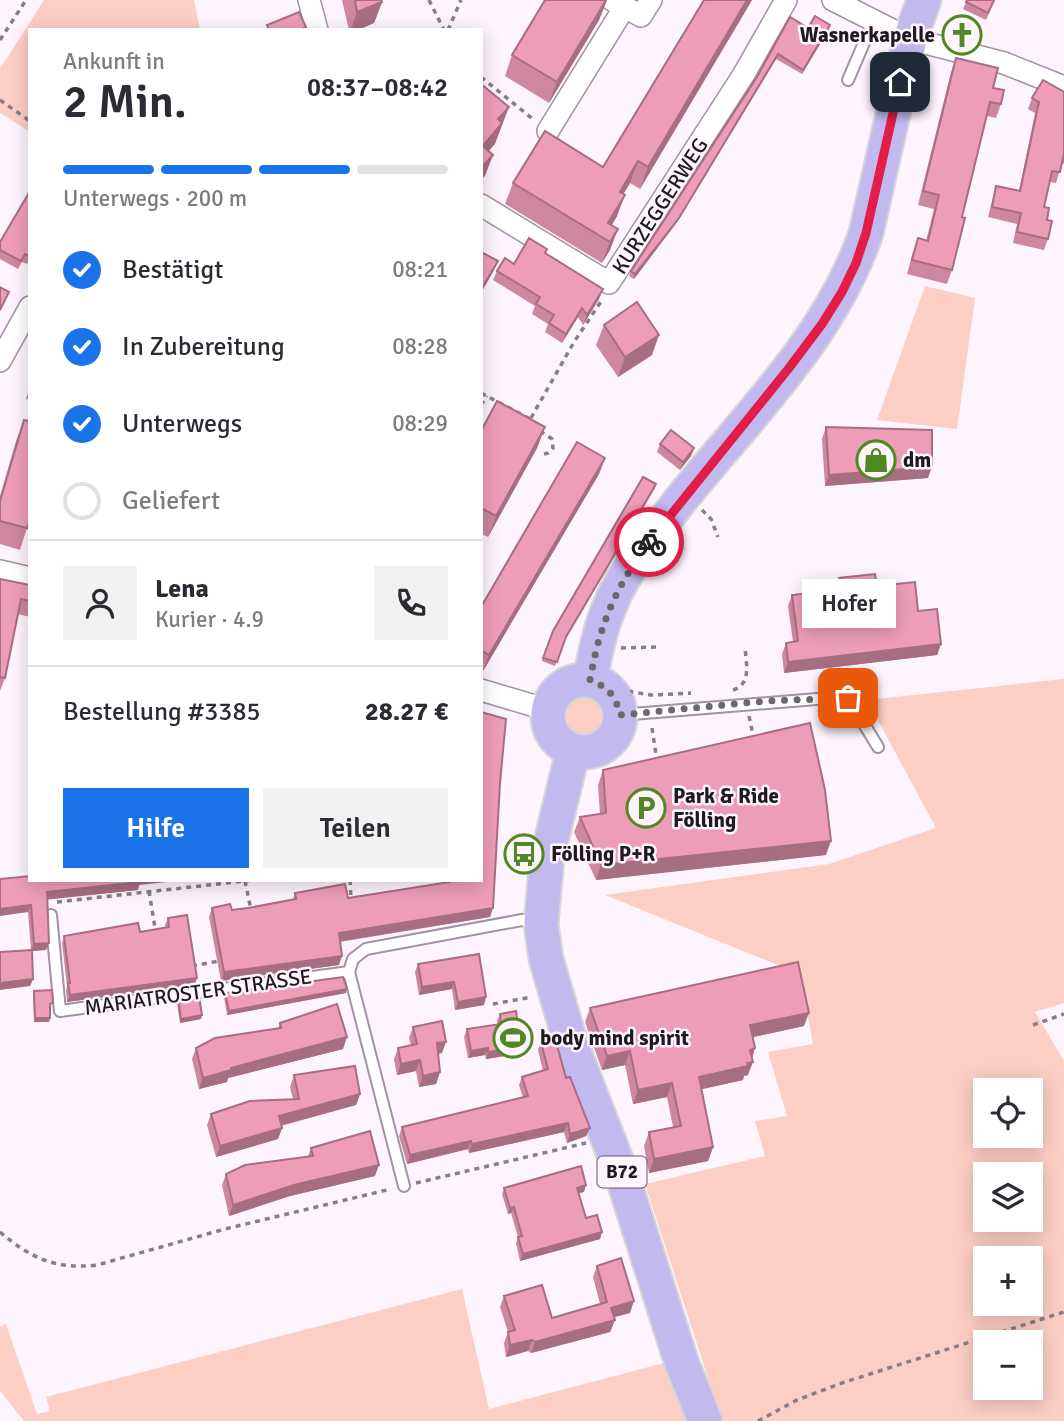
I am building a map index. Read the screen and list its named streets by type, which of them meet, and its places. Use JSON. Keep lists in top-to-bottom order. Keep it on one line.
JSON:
{"streets":{"main road":["B72"],"street":["KURZEGGERWEG"],"lane":["MARIATROSTER STRASSE"]},"places":{"church":["Wasnerkapelle"],"shop":["dm"],"other":["Hofer"],"parking":["Park & Ride Fölling"],"bus stop":["Fölling P+R"],"sports":["body mind spirit"]},"page":{"heading":["2 Min.","Ankunft in","08:37–08:42"],"panel":["Lena","Kurier · 4.9","Bestellung #3385","28.27 €"],"bar":"Unterwegs · 200 m","list":[["Bestätigt","08:21"],["In Zubereitung","08:28"],["Unterwegs","08:29"],"Geliefert"],"bubble":"Hofer","buttons":["Hilfe","Teilen"],"map_buttons":["+","−"]}}
